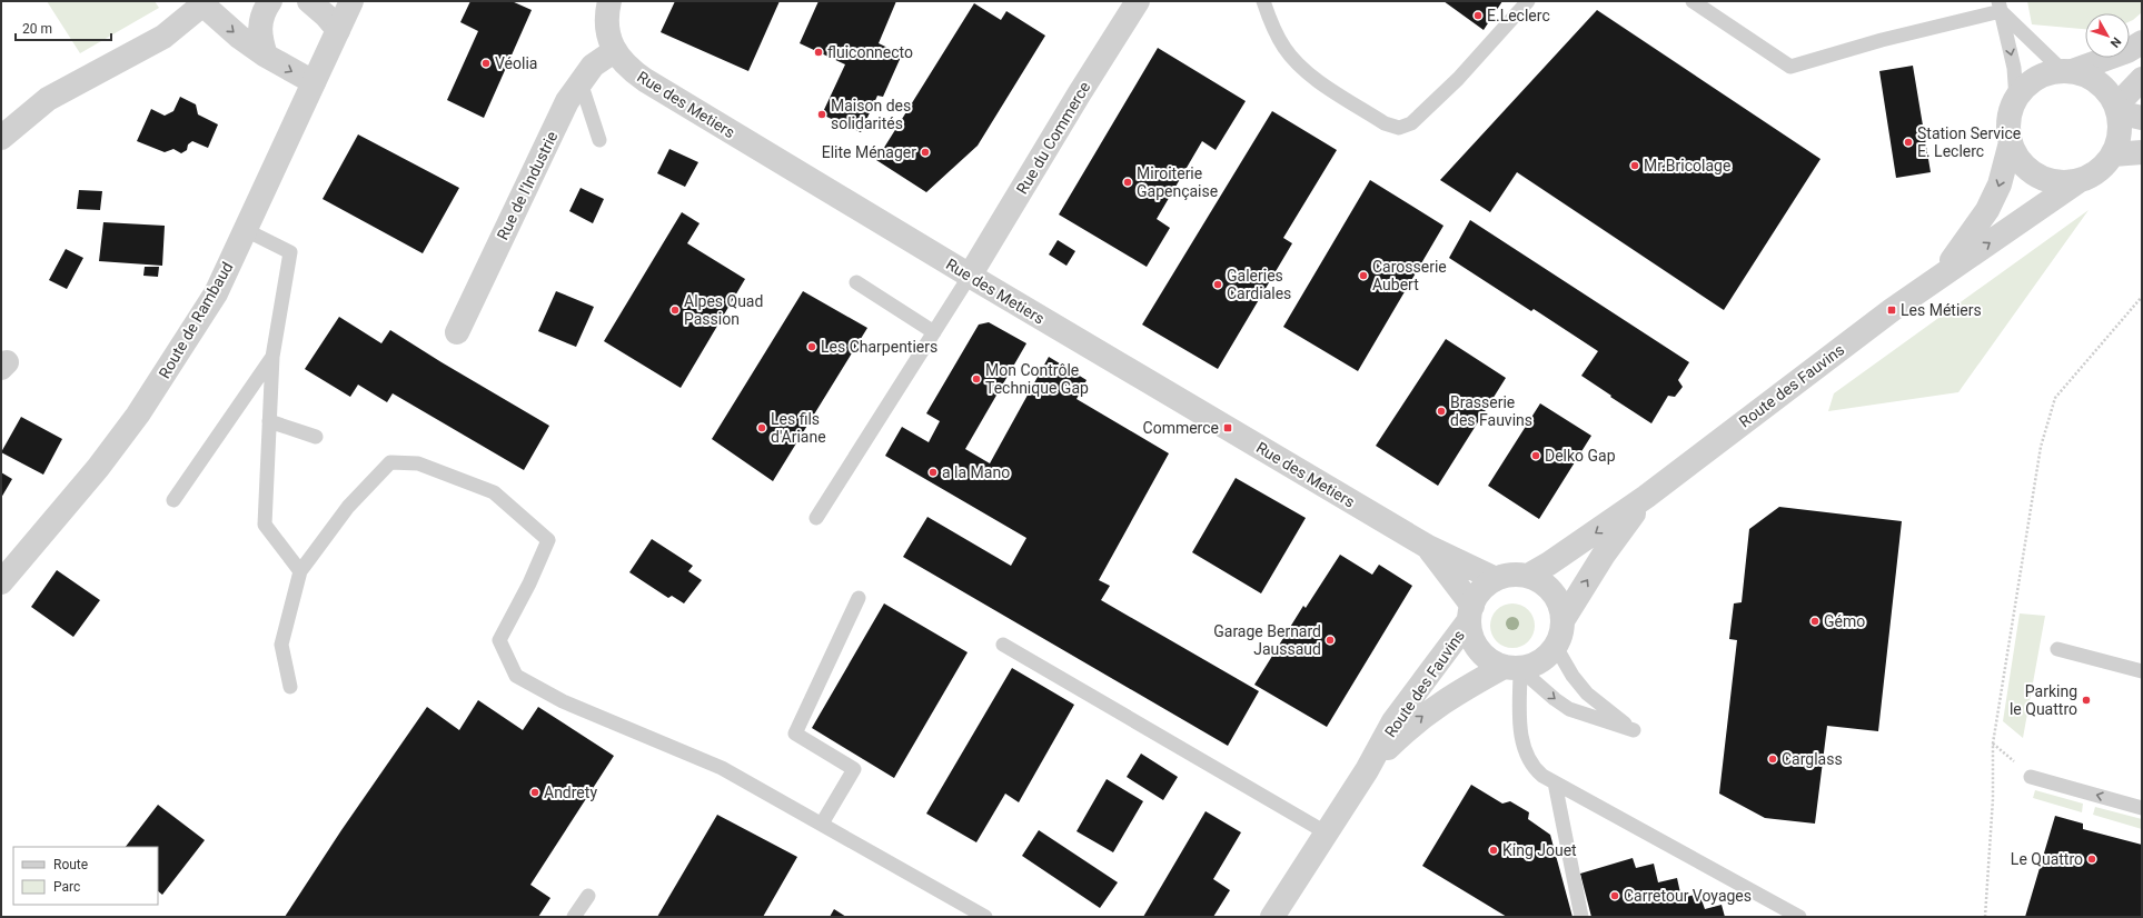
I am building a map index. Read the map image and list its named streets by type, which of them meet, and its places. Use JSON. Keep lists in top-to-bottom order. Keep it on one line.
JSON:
{"streets":{"street":["Rue des Metiers","Rue du Commerce","Rue de l'Industrie","Route de Rambaud","Route des Fauvins"]},"crossings":[["Rue des Metiers","Rue du Commerce"],["Rue des Metiers","Rue de l'Industrie"],["Rue des Metiers","Route des Fauvins"]],"places":{"other":["E.Leclerc","fluiconnecto","Véolia","Maison des solidarités","Station Service E. Leclerc","Elite Ménager","Mr.Bricolage","Miroiterie Gapençaise","Carosserie Aubert","Galeries Cardiales","Alpes Quad Passion","Les Charpentiers","Mon Contrôle Technique Gap","Brasserie des Fauvins","Les fils d'Ariane","Delko Gap","a la Mano","Gémo","Garage Bernard Jaussaud","Parking le Quattro","Carglass","Andrety","King Jouet","Le Quattro","Carretour Voyages"],"transit":["Les Métiers","Commerce"]},"legend":["Route","Parc"],"scale_bar":"20 m","north":"bottom right"}
